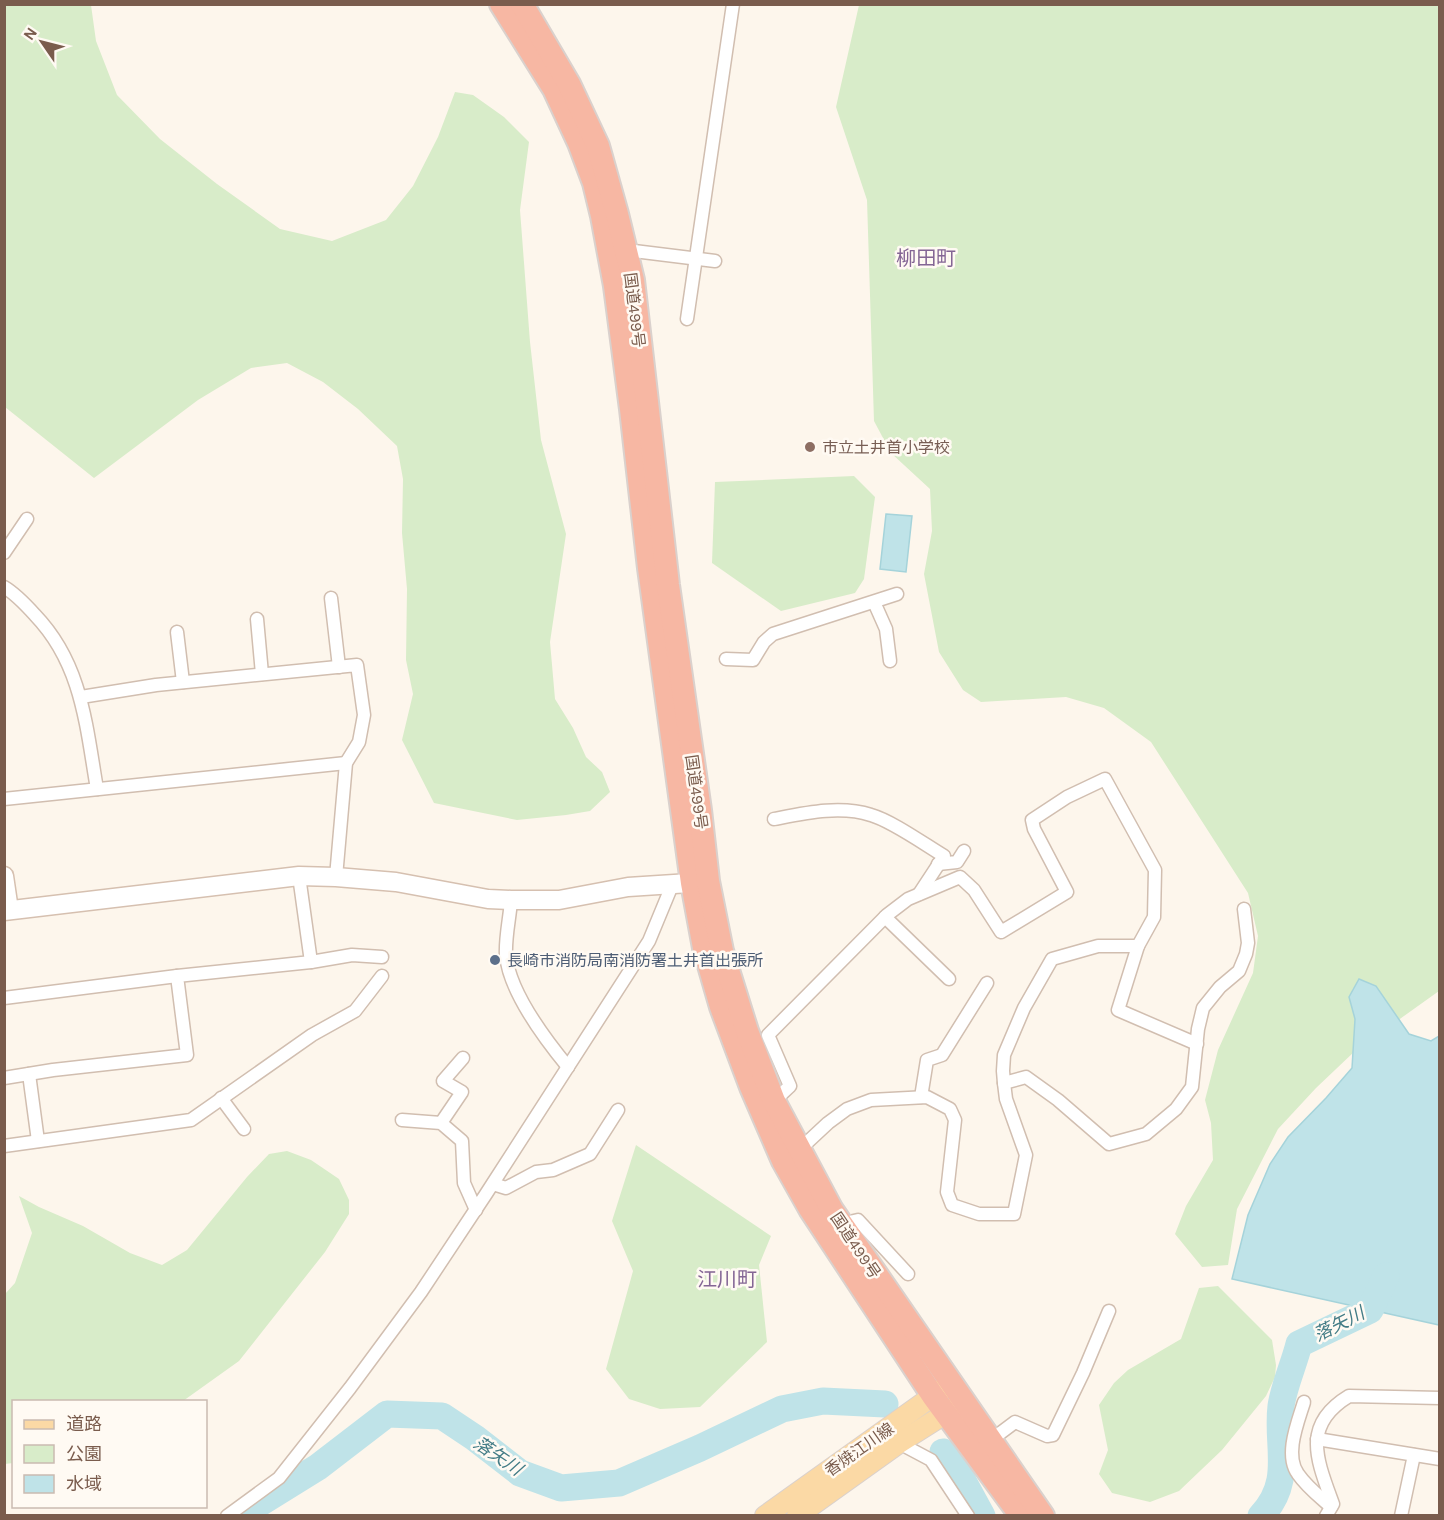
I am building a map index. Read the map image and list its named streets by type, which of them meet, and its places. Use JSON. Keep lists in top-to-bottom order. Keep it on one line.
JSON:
{"streets":{"highway":["国道499号"],"main road":["香焼江川線"]},"crossings":[["国道499号","香焼江川線"]],"districts":["柳田町","江川町"],"water":["落矢川"],"places":["市立土井首小学校","長崎市消防局南消防署土井首出張所"],"legend":["道路","公園","水域"],"north":"top left"}
